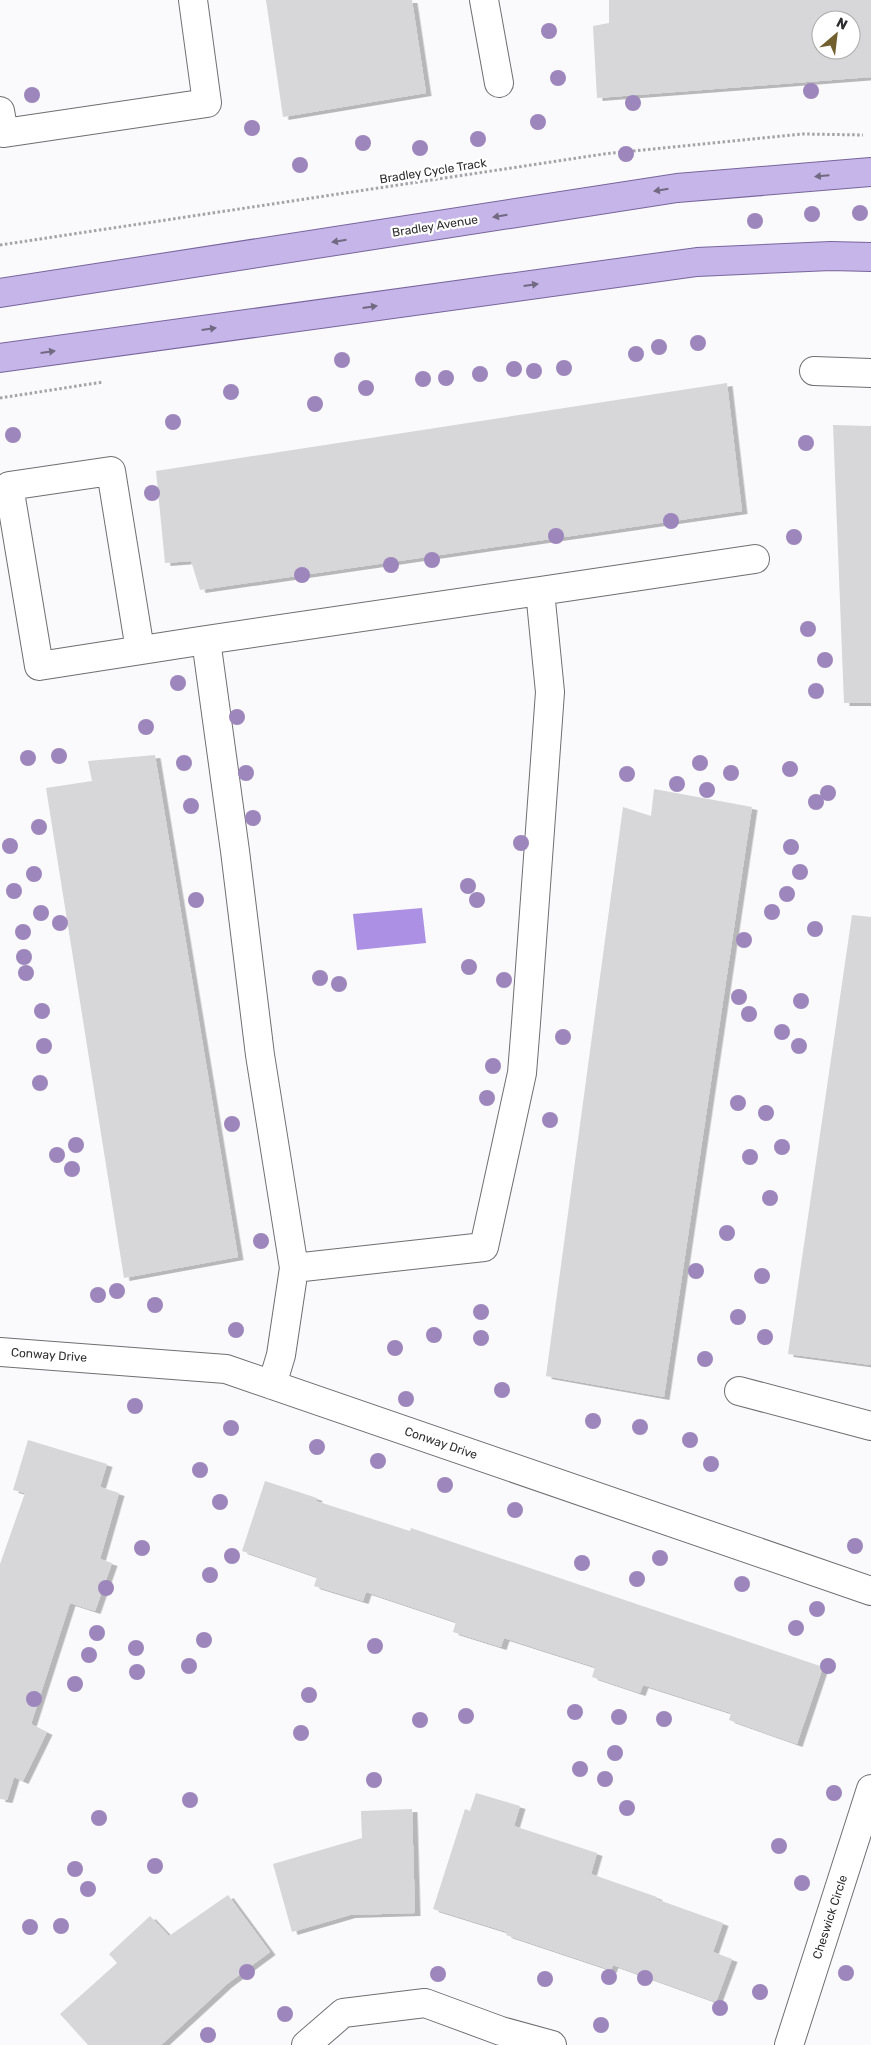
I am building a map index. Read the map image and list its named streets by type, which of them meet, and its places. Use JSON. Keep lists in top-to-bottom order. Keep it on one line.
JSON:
{"streets":{"main road":["Bradley Avenue"],"street":["Conway Drive","Cheswick Circle"],"path":["Bradley Cycle Track"]},"north":"top right"}
